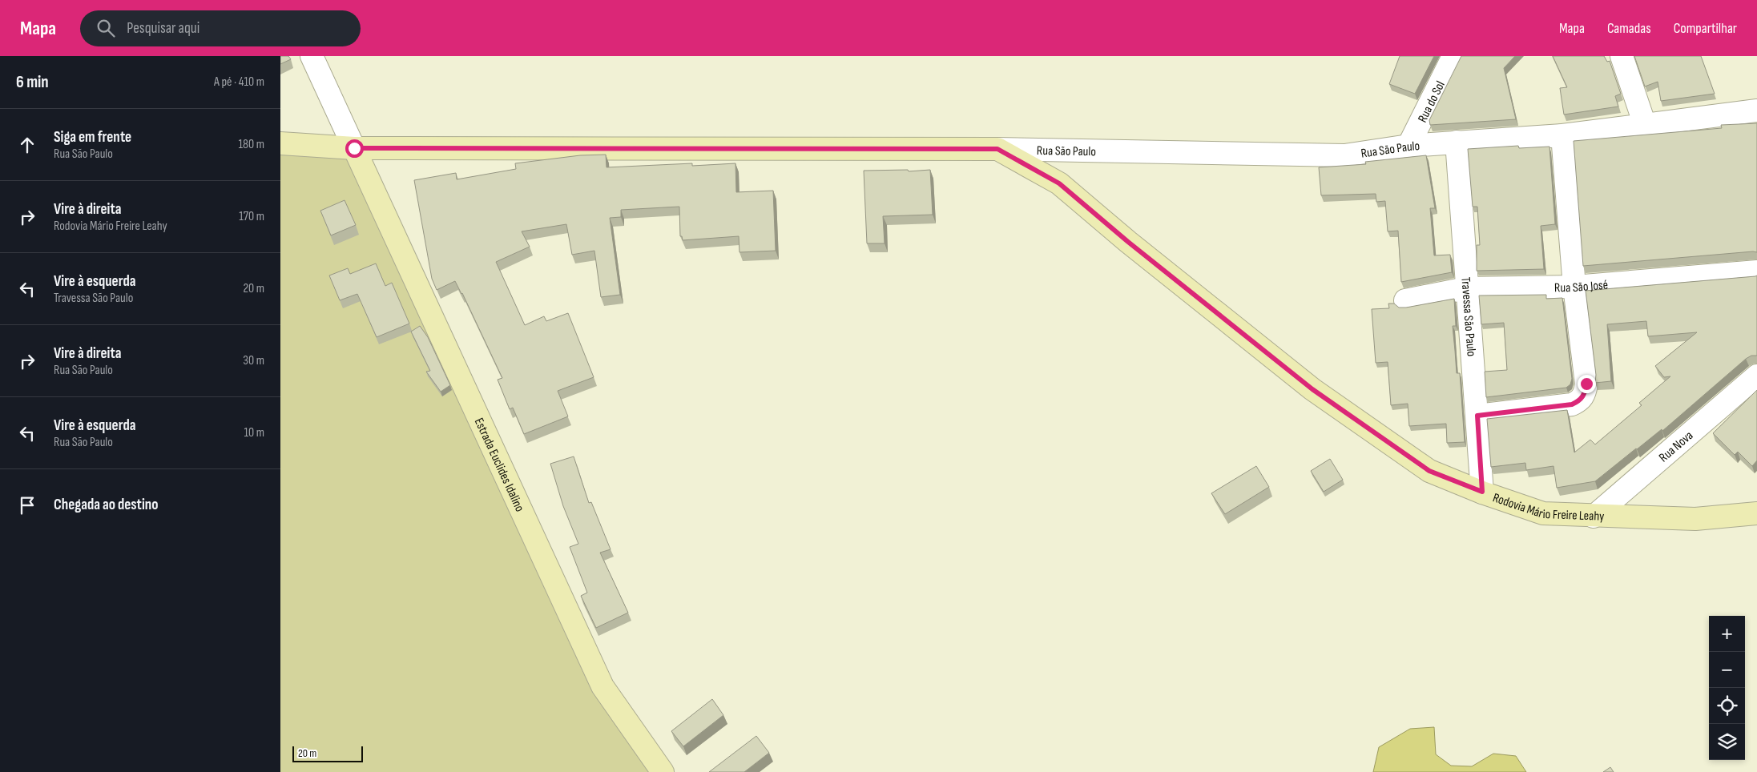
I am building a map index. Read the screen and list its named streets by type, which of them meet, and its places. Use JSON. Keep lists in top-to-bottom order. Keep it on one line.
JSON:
{"streets":{"main road":["Rua São Paulo","Estrada Euclides Idalino","Rodovia Mário Freire Leahy"],"street":["Rua do Sol","Rua São José","Travessa São Paulo","Rua Nova"]},"crossings":[["Rua do Sol","Rua São Paulo"],["Rua São Paulo","Travessa São Paulo"],["Rua São Paulo","Estrada Euclides Idalino"],["Rua São Paulo","Rodovia Mário Freire Leahy"],["Rua São José","Travessa São Paulo"],["Travessa São Paulo","Rodovia Mário Freire Leahy"],["Rua Nova","Rodovia Mário Freire Leahy"]],"scale_bar":"20 m","page":{"header":"Mapa","search":"Pesquisar aqui","nav":["Mapa","Camadas","Compartilhar"],"heading":["6 min","A pé · 410 m"],"list":[["Siga em frente","Rua São Paulo","180 m"],["Vire à direita","Rodovia Mário Freire Leahy","170 m"],["Vire à esquerda","Travessa São Paulo","20 m"],["Vire à direita","Rua São Paulo","30 m"],["Vire à esquerda","Rua São Paulo","10 m"],"Chegada ao destino"],"map_buttons":["+","−"],"scale":"20 m"}}
